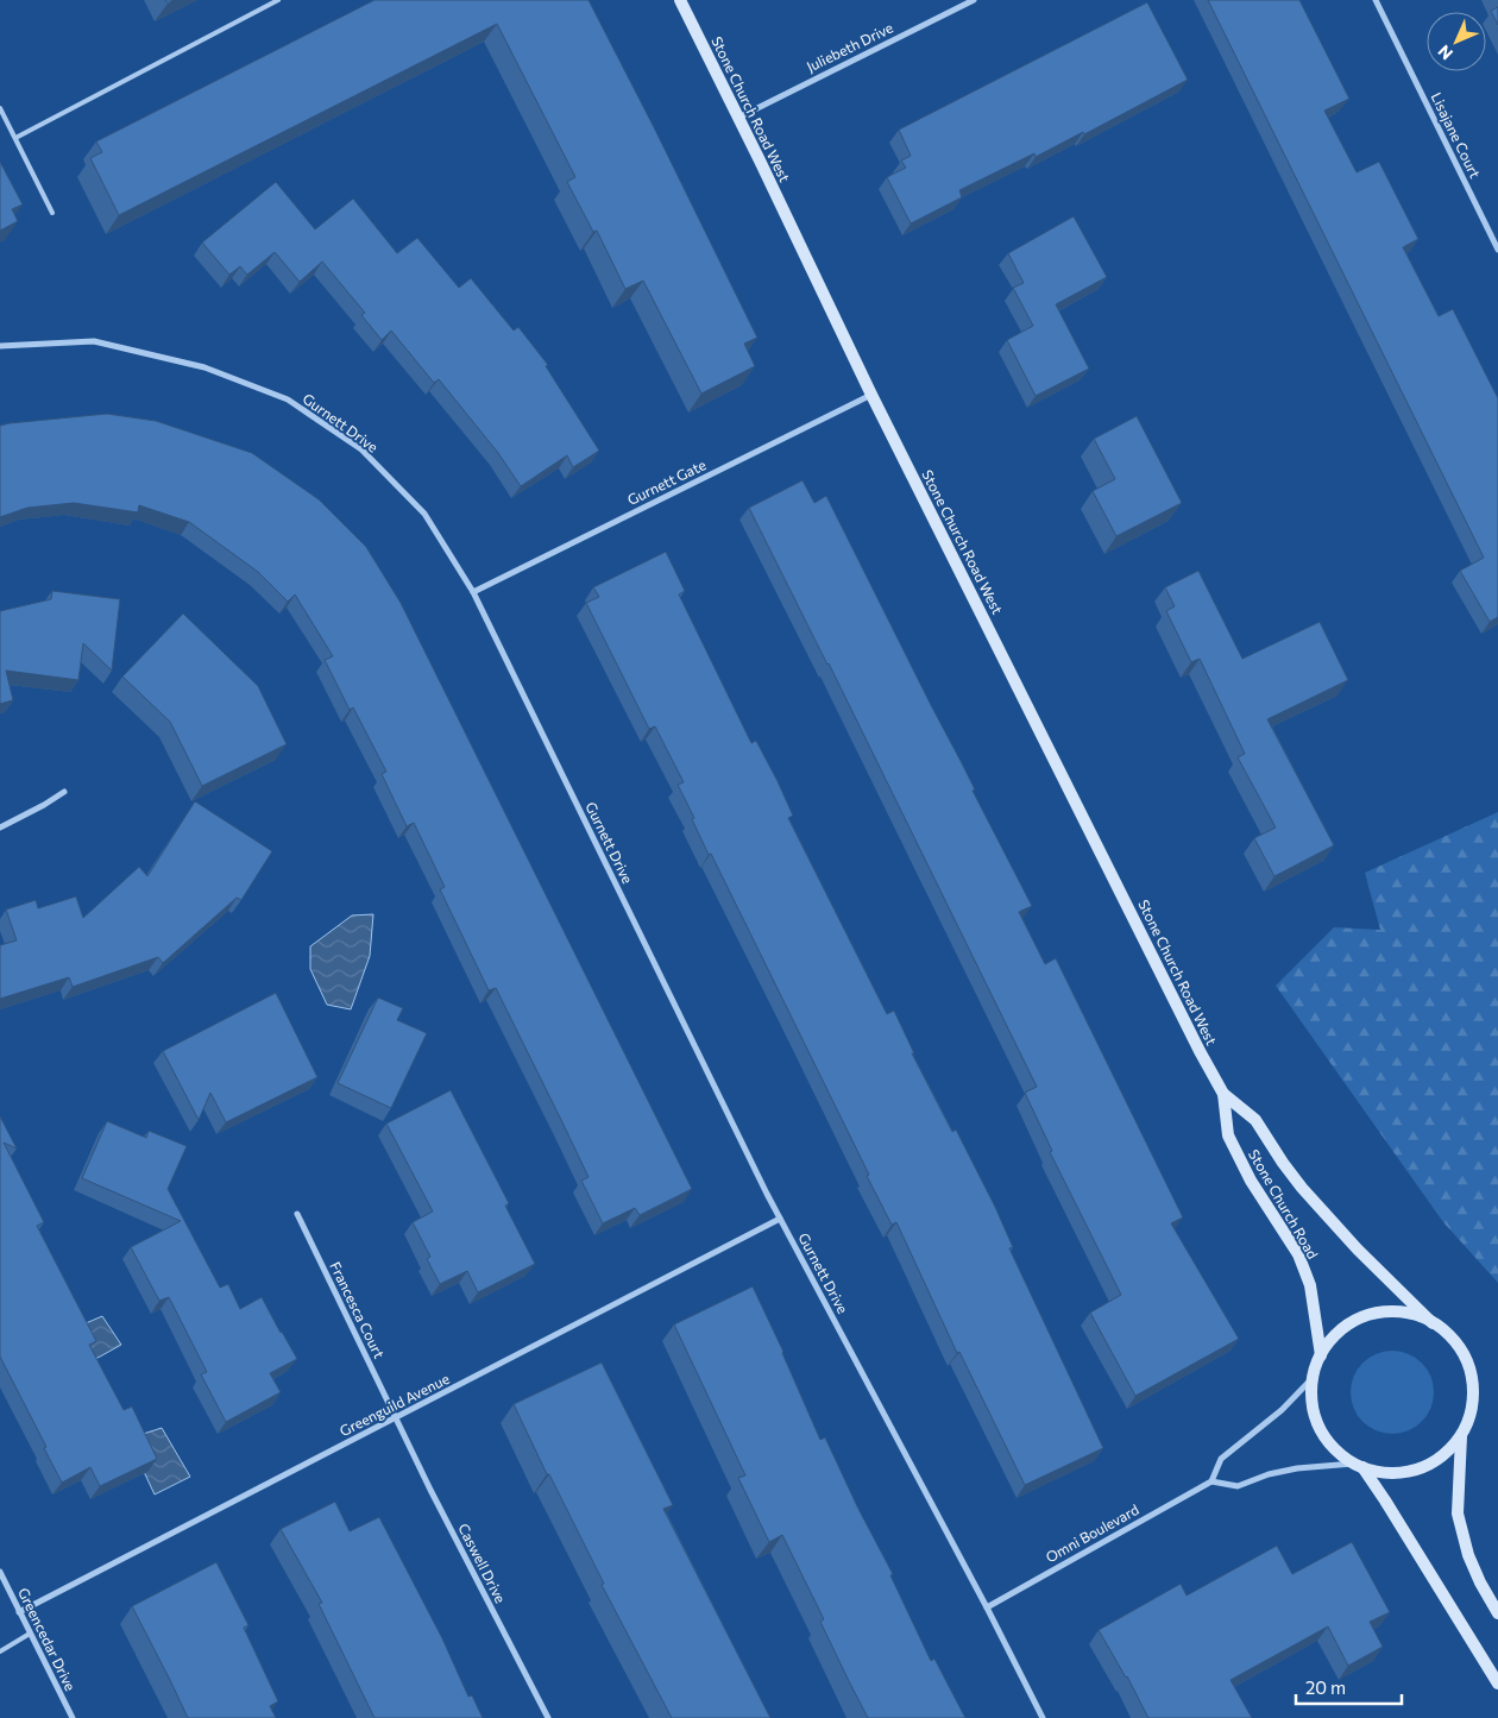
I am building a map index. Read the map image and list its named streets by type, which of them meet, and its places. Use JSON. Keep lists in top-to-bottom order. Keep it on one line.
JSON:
{"streets":{"main road":["Stone Church Road West","Stone Church Road"],"street":["Juliebeth Drive","Lisajane Court","Gurnett Drive","Gurnett Gate","Francesca Court","Greenguild Avenue","Omni Boulevard","Caswell Drive","Greencedar Drive"]},"crossings":[["Juliebeth Drive","Stone Church Road West"],["Stone Church Road West","Gurnett Gate"],["Stone Church Road West","Stone Church Road"],["Gurnett Drive","Gurnett Gate"],["Gurnett Drive","Greenguild Avenue"],["Gurnett Drive","Omni Boulevard"],["Francesca Court","Greenguild Avenue"],["Francesca Court","Caswell Drive"],["Greenguild Avenue","Caswell Drive"],["Greenguild Avenue","Greencedar Drive"]],"scale_bar":"20 m","north":"bottom left"}
